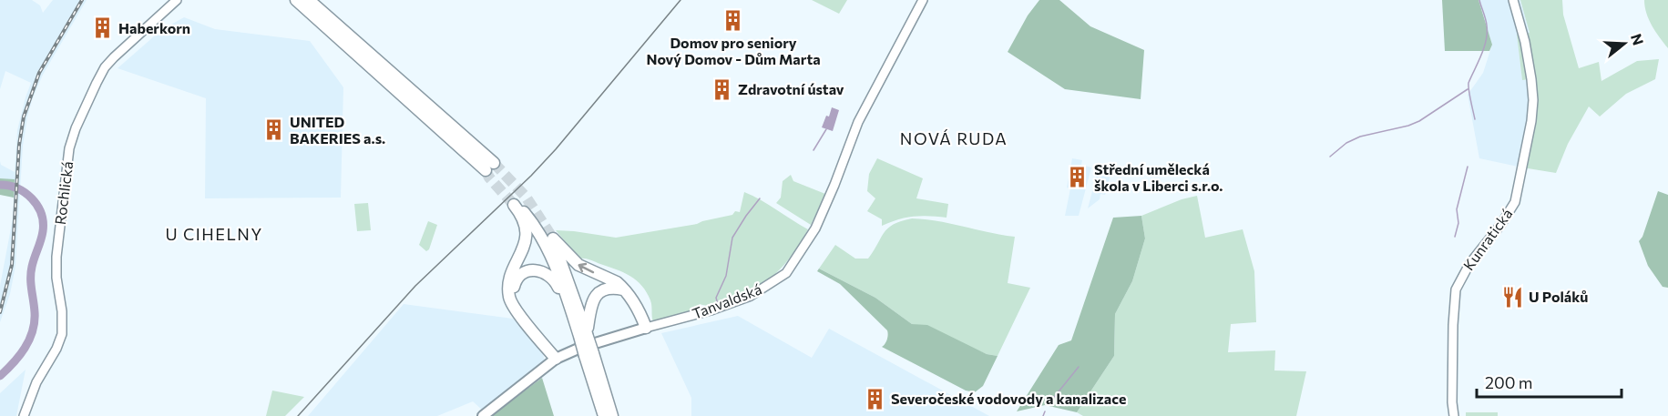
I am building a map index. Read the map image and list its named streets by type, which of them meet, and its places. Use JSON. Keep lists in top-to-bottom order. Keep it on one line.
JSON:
{"streets":{"main road":["Tanvaldská"],"street":["Rochlická","Kunratická"]},"districts":["NOVÁ RUDA","U CIHELNY"],"places":{"building":["Domov pro seniory Nový Domov - Dům Marta","Haberkorn","Zdravotní ústav","UNITED BAKERIES a.s.","Střední umělecká škola v Liberci s.r.o.","Severočeské vodovody a kanalizace"],"restaurant":["U Poláků"]},"scale_bar":"200 m","north":"right"}
